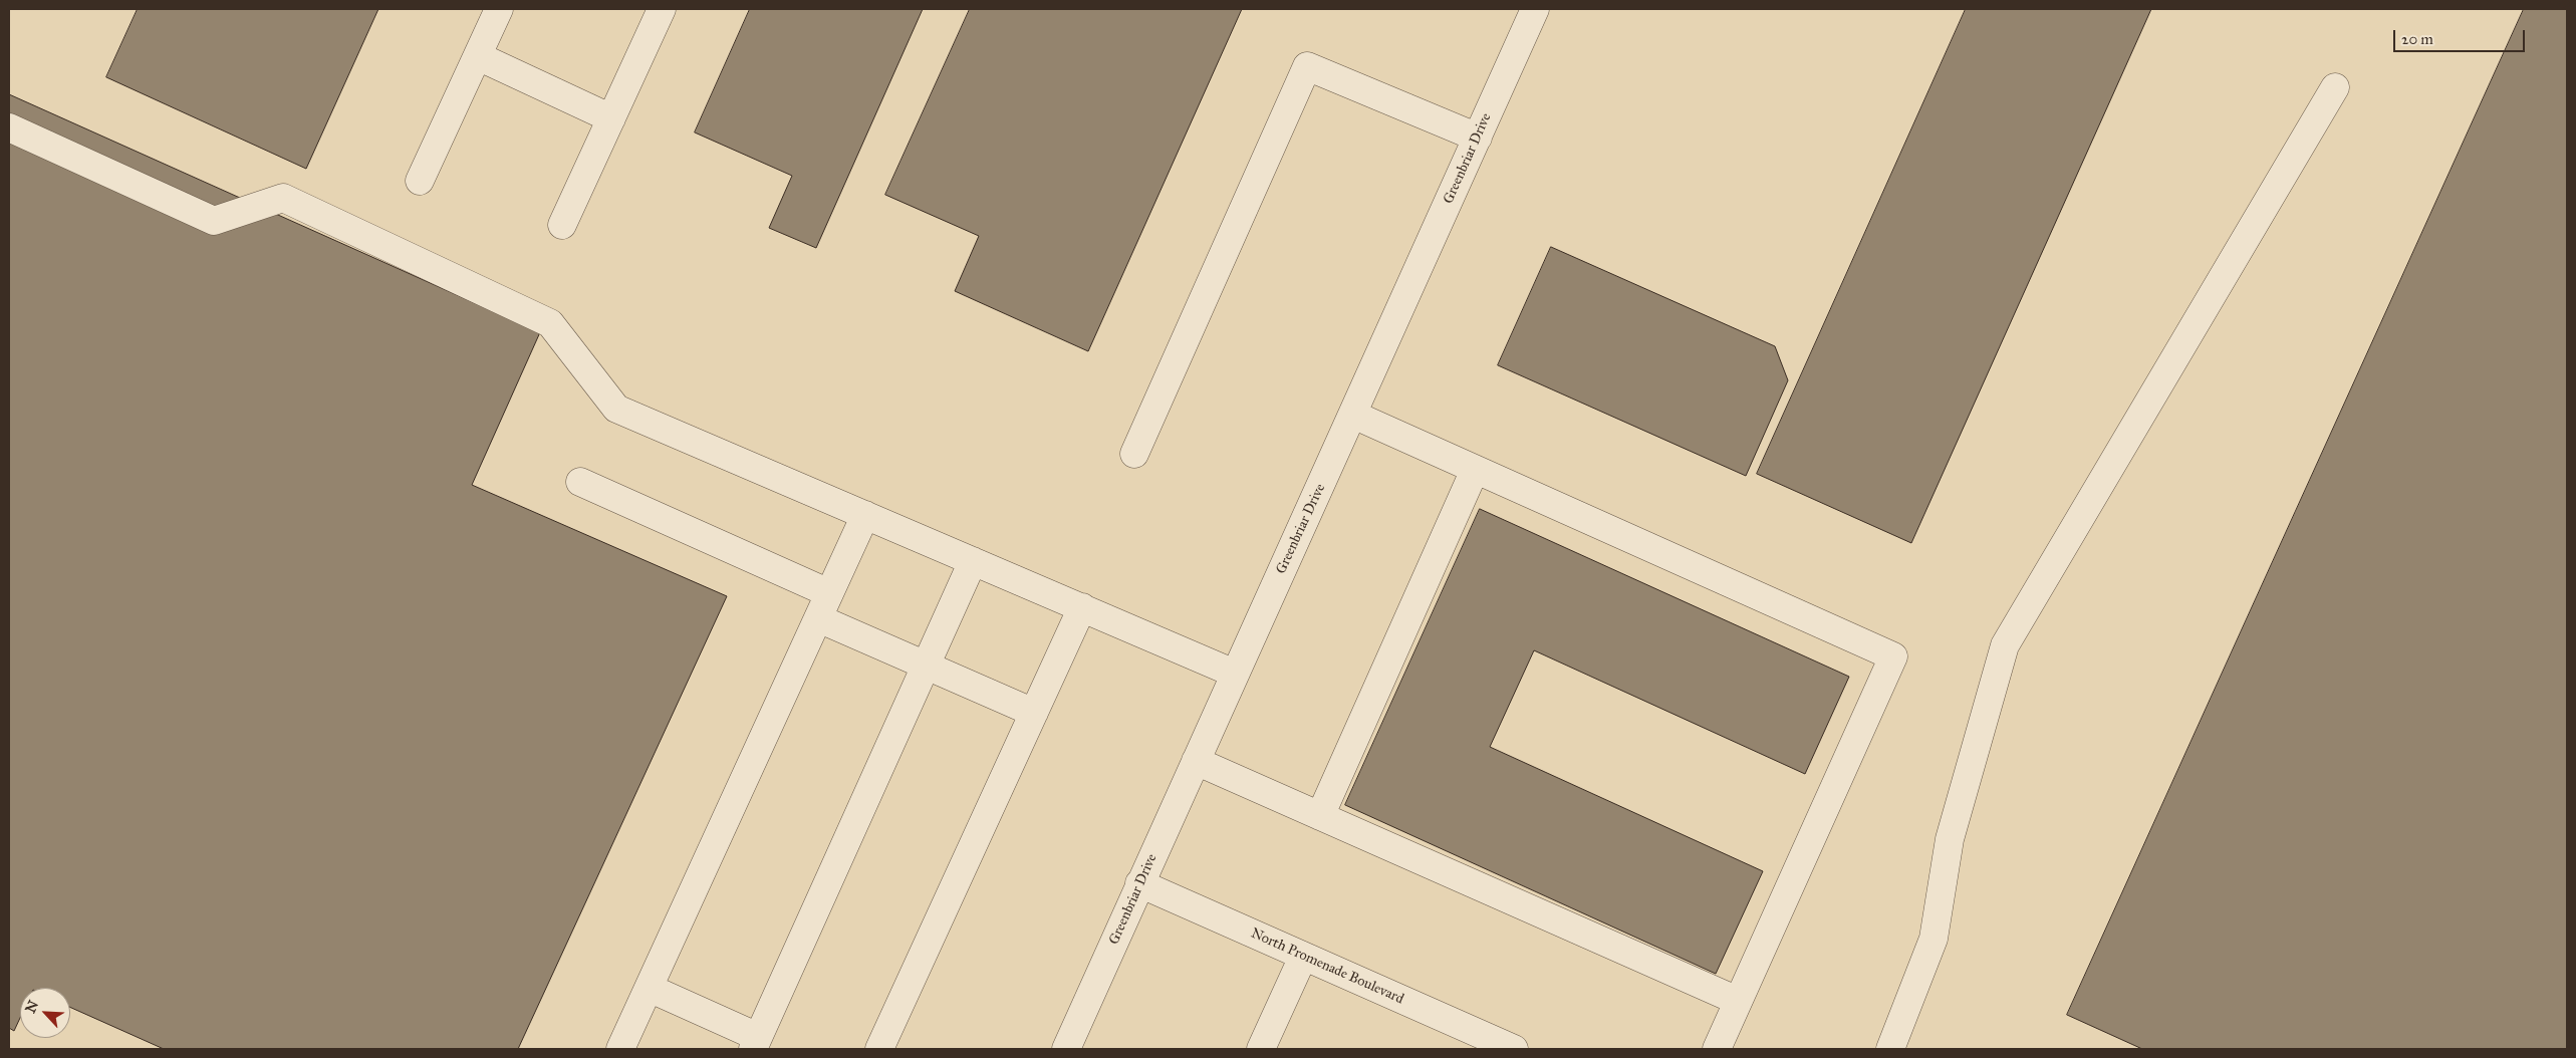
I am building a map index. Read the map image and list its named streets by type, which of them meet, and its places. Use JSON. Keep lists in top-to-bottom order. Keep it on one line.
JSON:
{"streets":{"street":["Greenbriar Drive","North Promenade Boulevard"]},"crossings":[["Greenbriar Drive","North Promenade Boulevard"]],"scale_bar":"20 m","north":"top left"}
